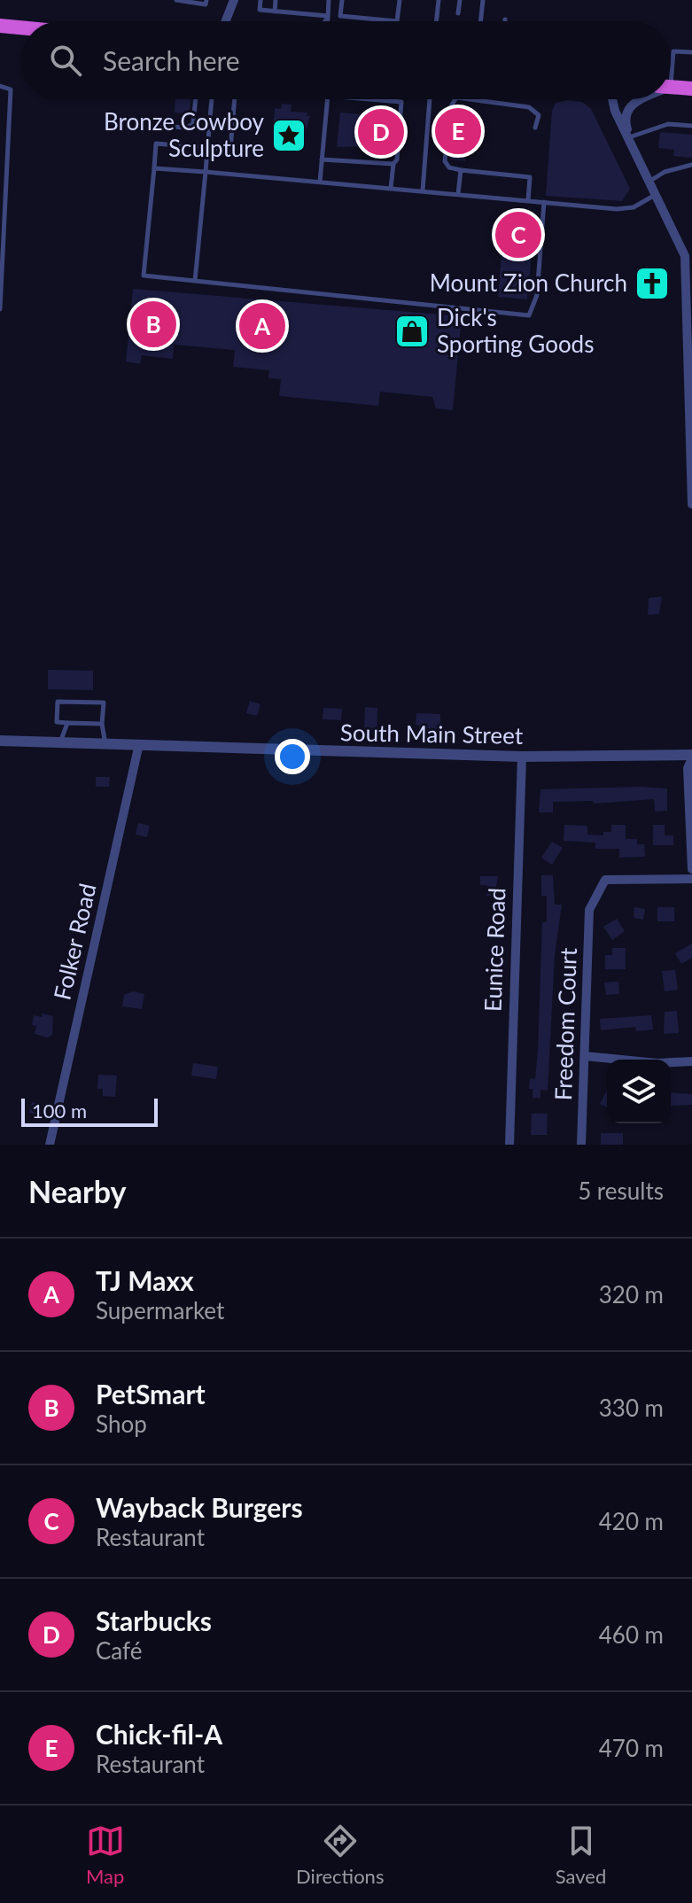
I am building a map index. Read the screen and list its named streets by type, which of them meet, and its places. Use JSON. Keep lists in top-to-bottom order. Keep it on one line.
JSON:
{"streets":{"street":["South Main Street","Folker Road","Eunice Road","Freedom Court"]},"crossings":[["South Main Street","Folker Road"],["South Main Street","Eunice Road"]],"places":{"place":["Bronze Cowboy Sculpture"],"church":["Mount Zion Church"],"shop":["Dick's Sporting Goods"]},"scale_bar":"100 m","page":{"search":"Search here","pins":["E","D","C","B","A"],"scale":"100 m","heading":["Nearby","5 results"],"list":[{"mark":"A","name":"TJ Maxx","note":"Supermarket","value":"320 m"},{"mark":"B","name":"PetSmart","note":"Shop","value":"330 m"},{"mark":"C","name":"Wayback Burgers","note":"Restaurant","value":"420 m"},{"mark":"D","name":"Starbucks","note":"Café","value":"460 m"},{"mark":"E","name":"Chick-fil-A","note":"Restaurant","value":"470 m"}],"nav":["Map","Directions","Saved"]}}
